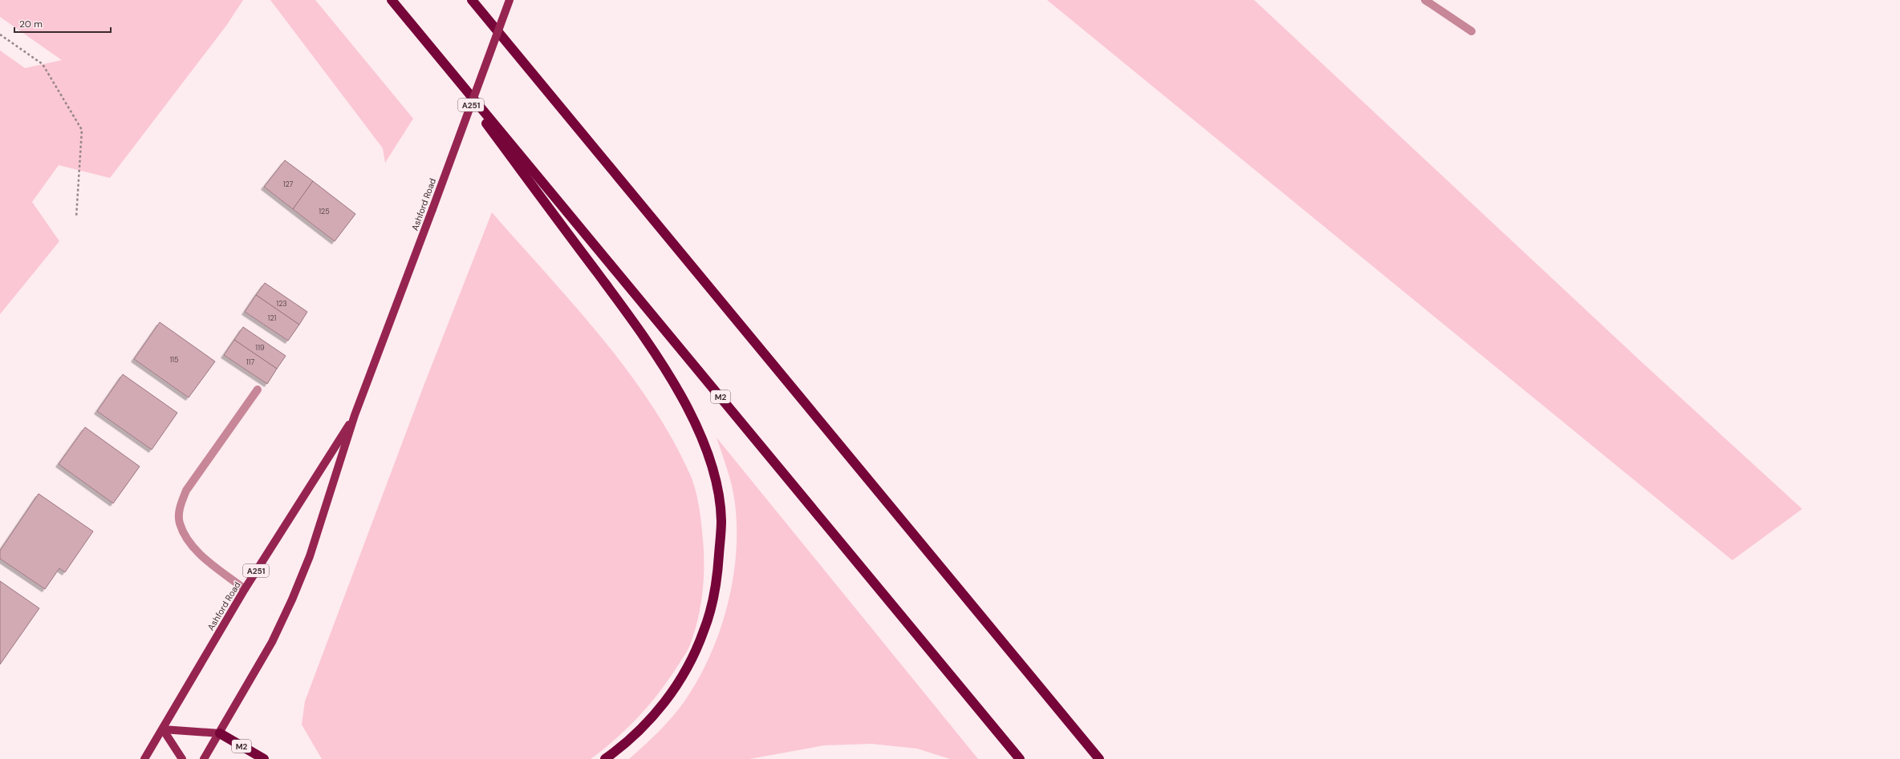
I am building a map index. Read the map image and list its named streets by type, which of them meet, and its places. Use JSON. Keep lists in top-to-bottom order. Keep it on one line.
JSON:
{"streets":{"highway":["M2"],"main road":["A251","Ashford Road"]},"crossings":[["Ashford Road","M2"]],"house_numbers":["127","125","123","121","119","115","117"],"scale_bar":"20 m"}
